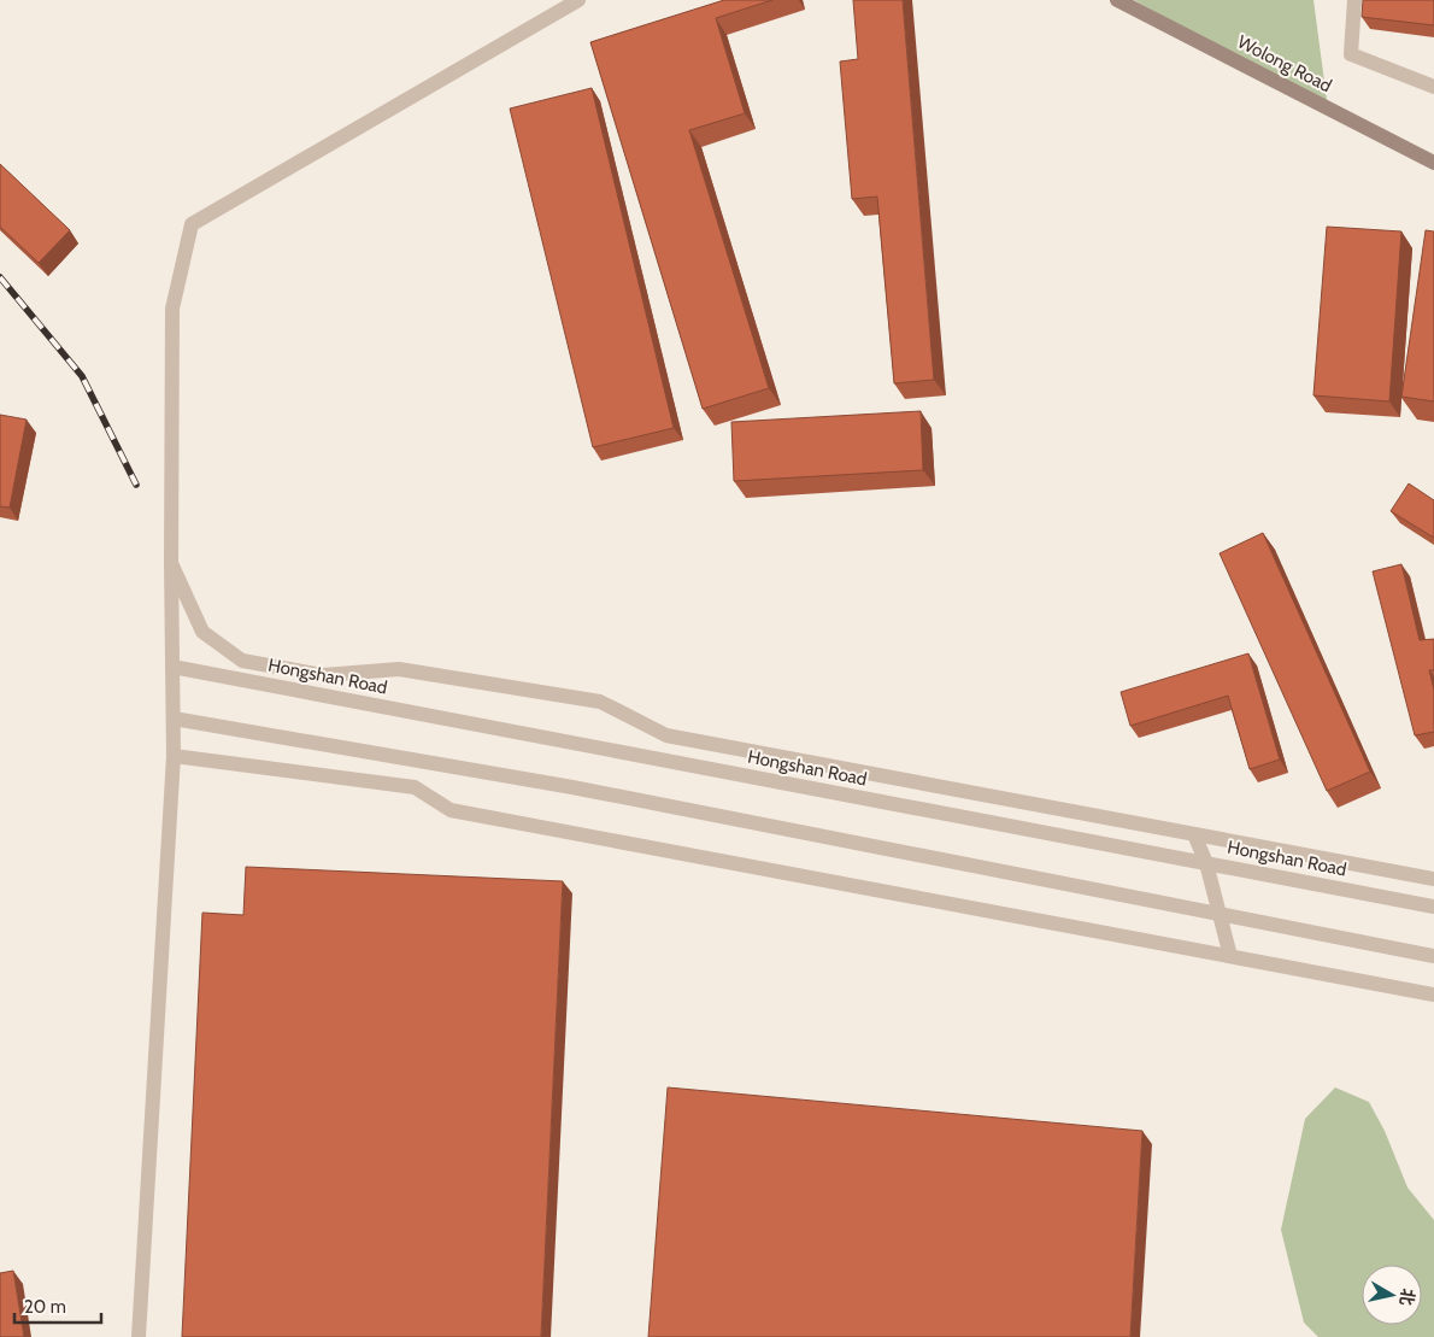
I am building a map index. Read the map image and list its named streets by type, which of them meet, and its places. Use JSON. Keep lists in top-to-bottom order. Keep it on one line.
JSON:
{"streets":{"main road":["Wolong Road"],"street":["Hongshan Road"]},"scale_bar":"20 m","north":"right"}
